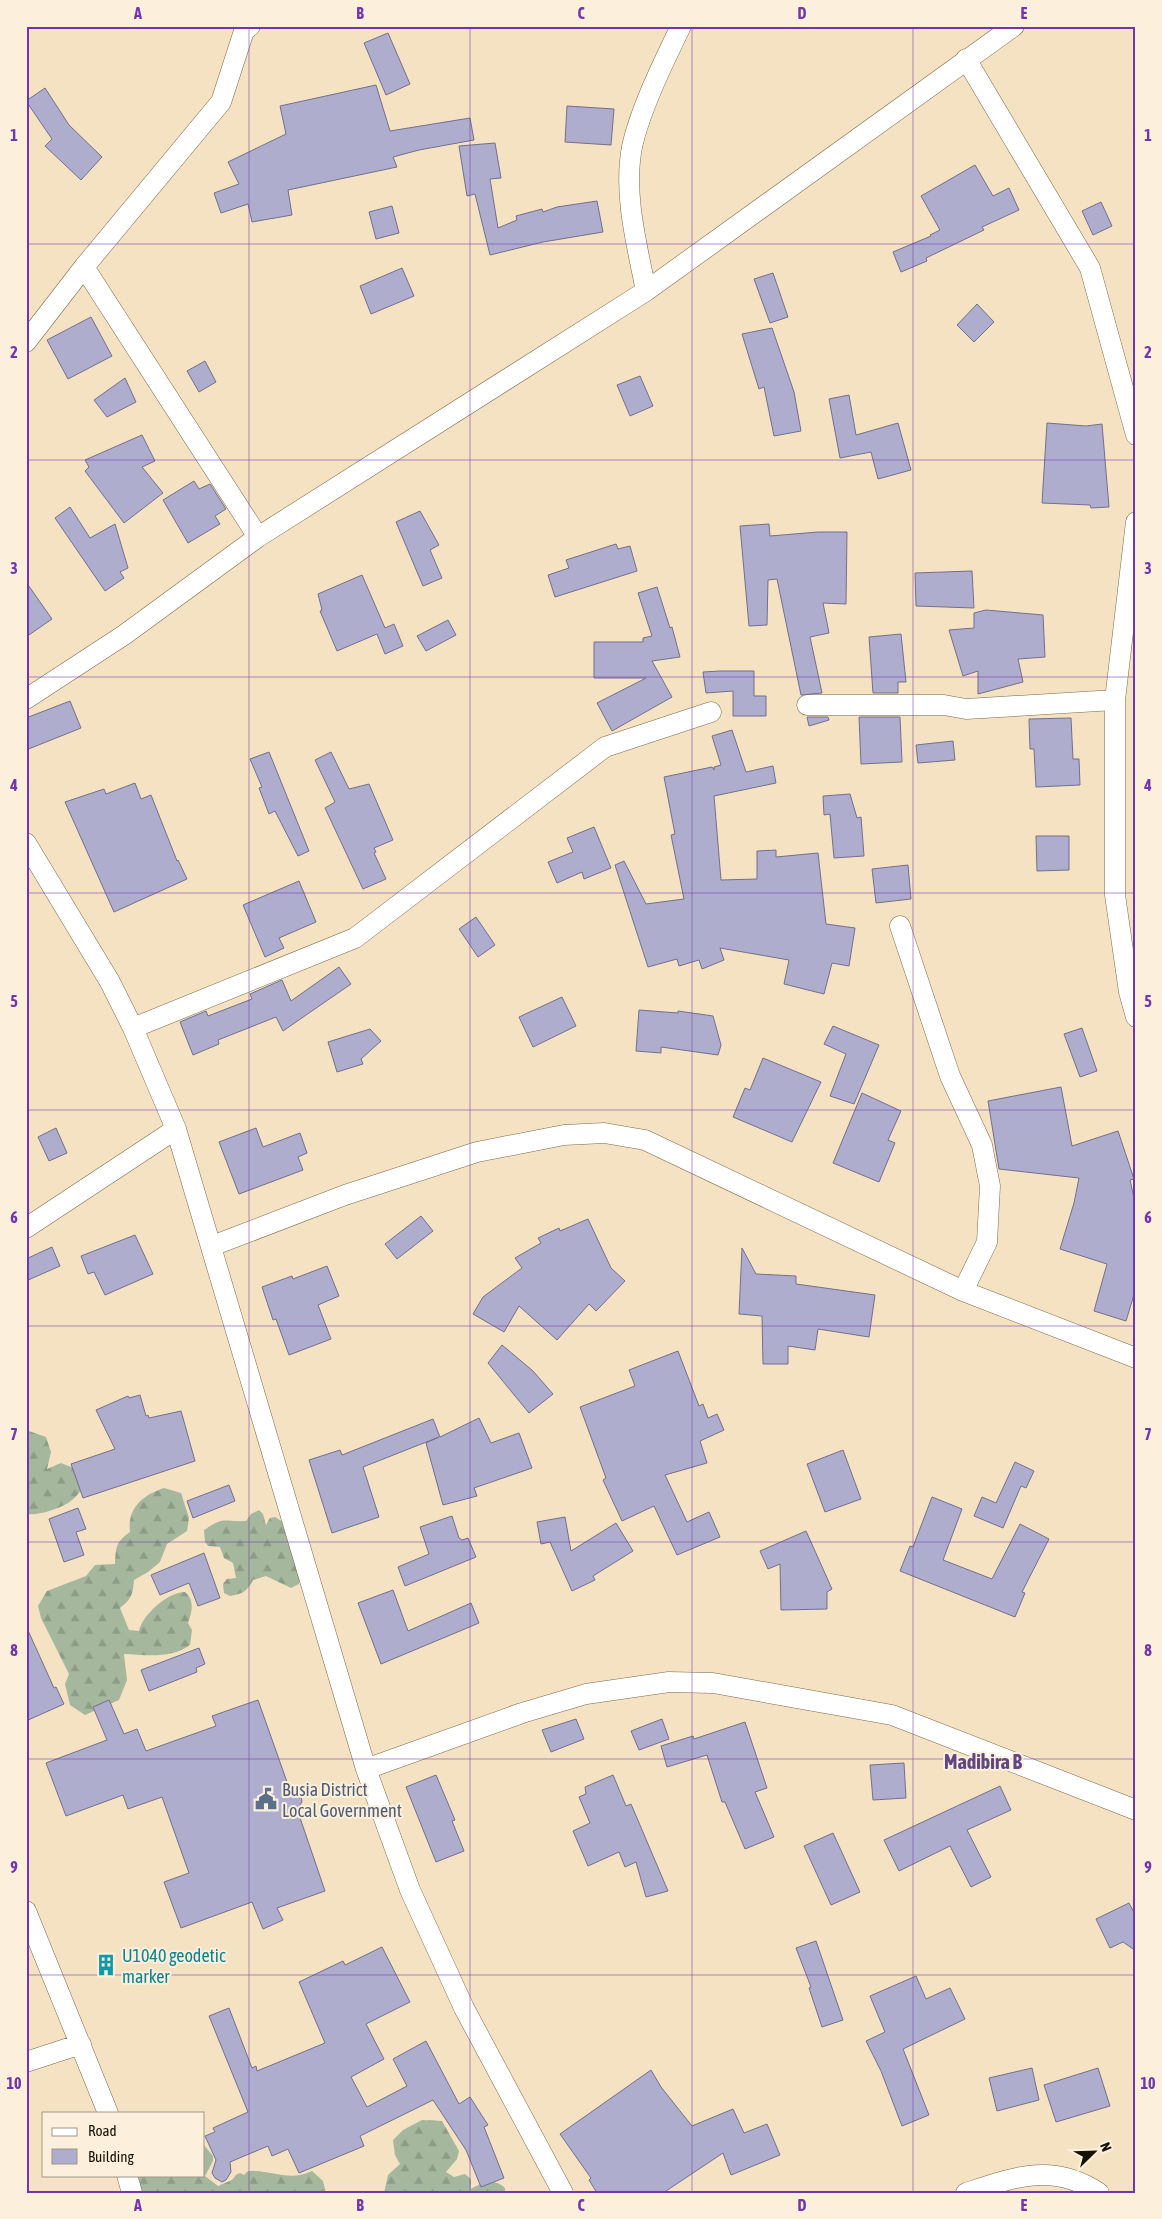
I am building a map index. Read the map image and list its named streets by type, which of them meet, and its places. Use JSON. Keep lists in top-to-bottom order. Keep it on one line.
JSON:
{"districts":["Madibira B"],"places":{"public building":["Busia District Local Government"],"building":["U1040 geodetic marker"]},"legend":["Road","Building"],"north":"top right","grid":{"columns":["A","B","C","D","E"],"rows":["1","2","3","4","5","6","7","8","9","10"]}}
